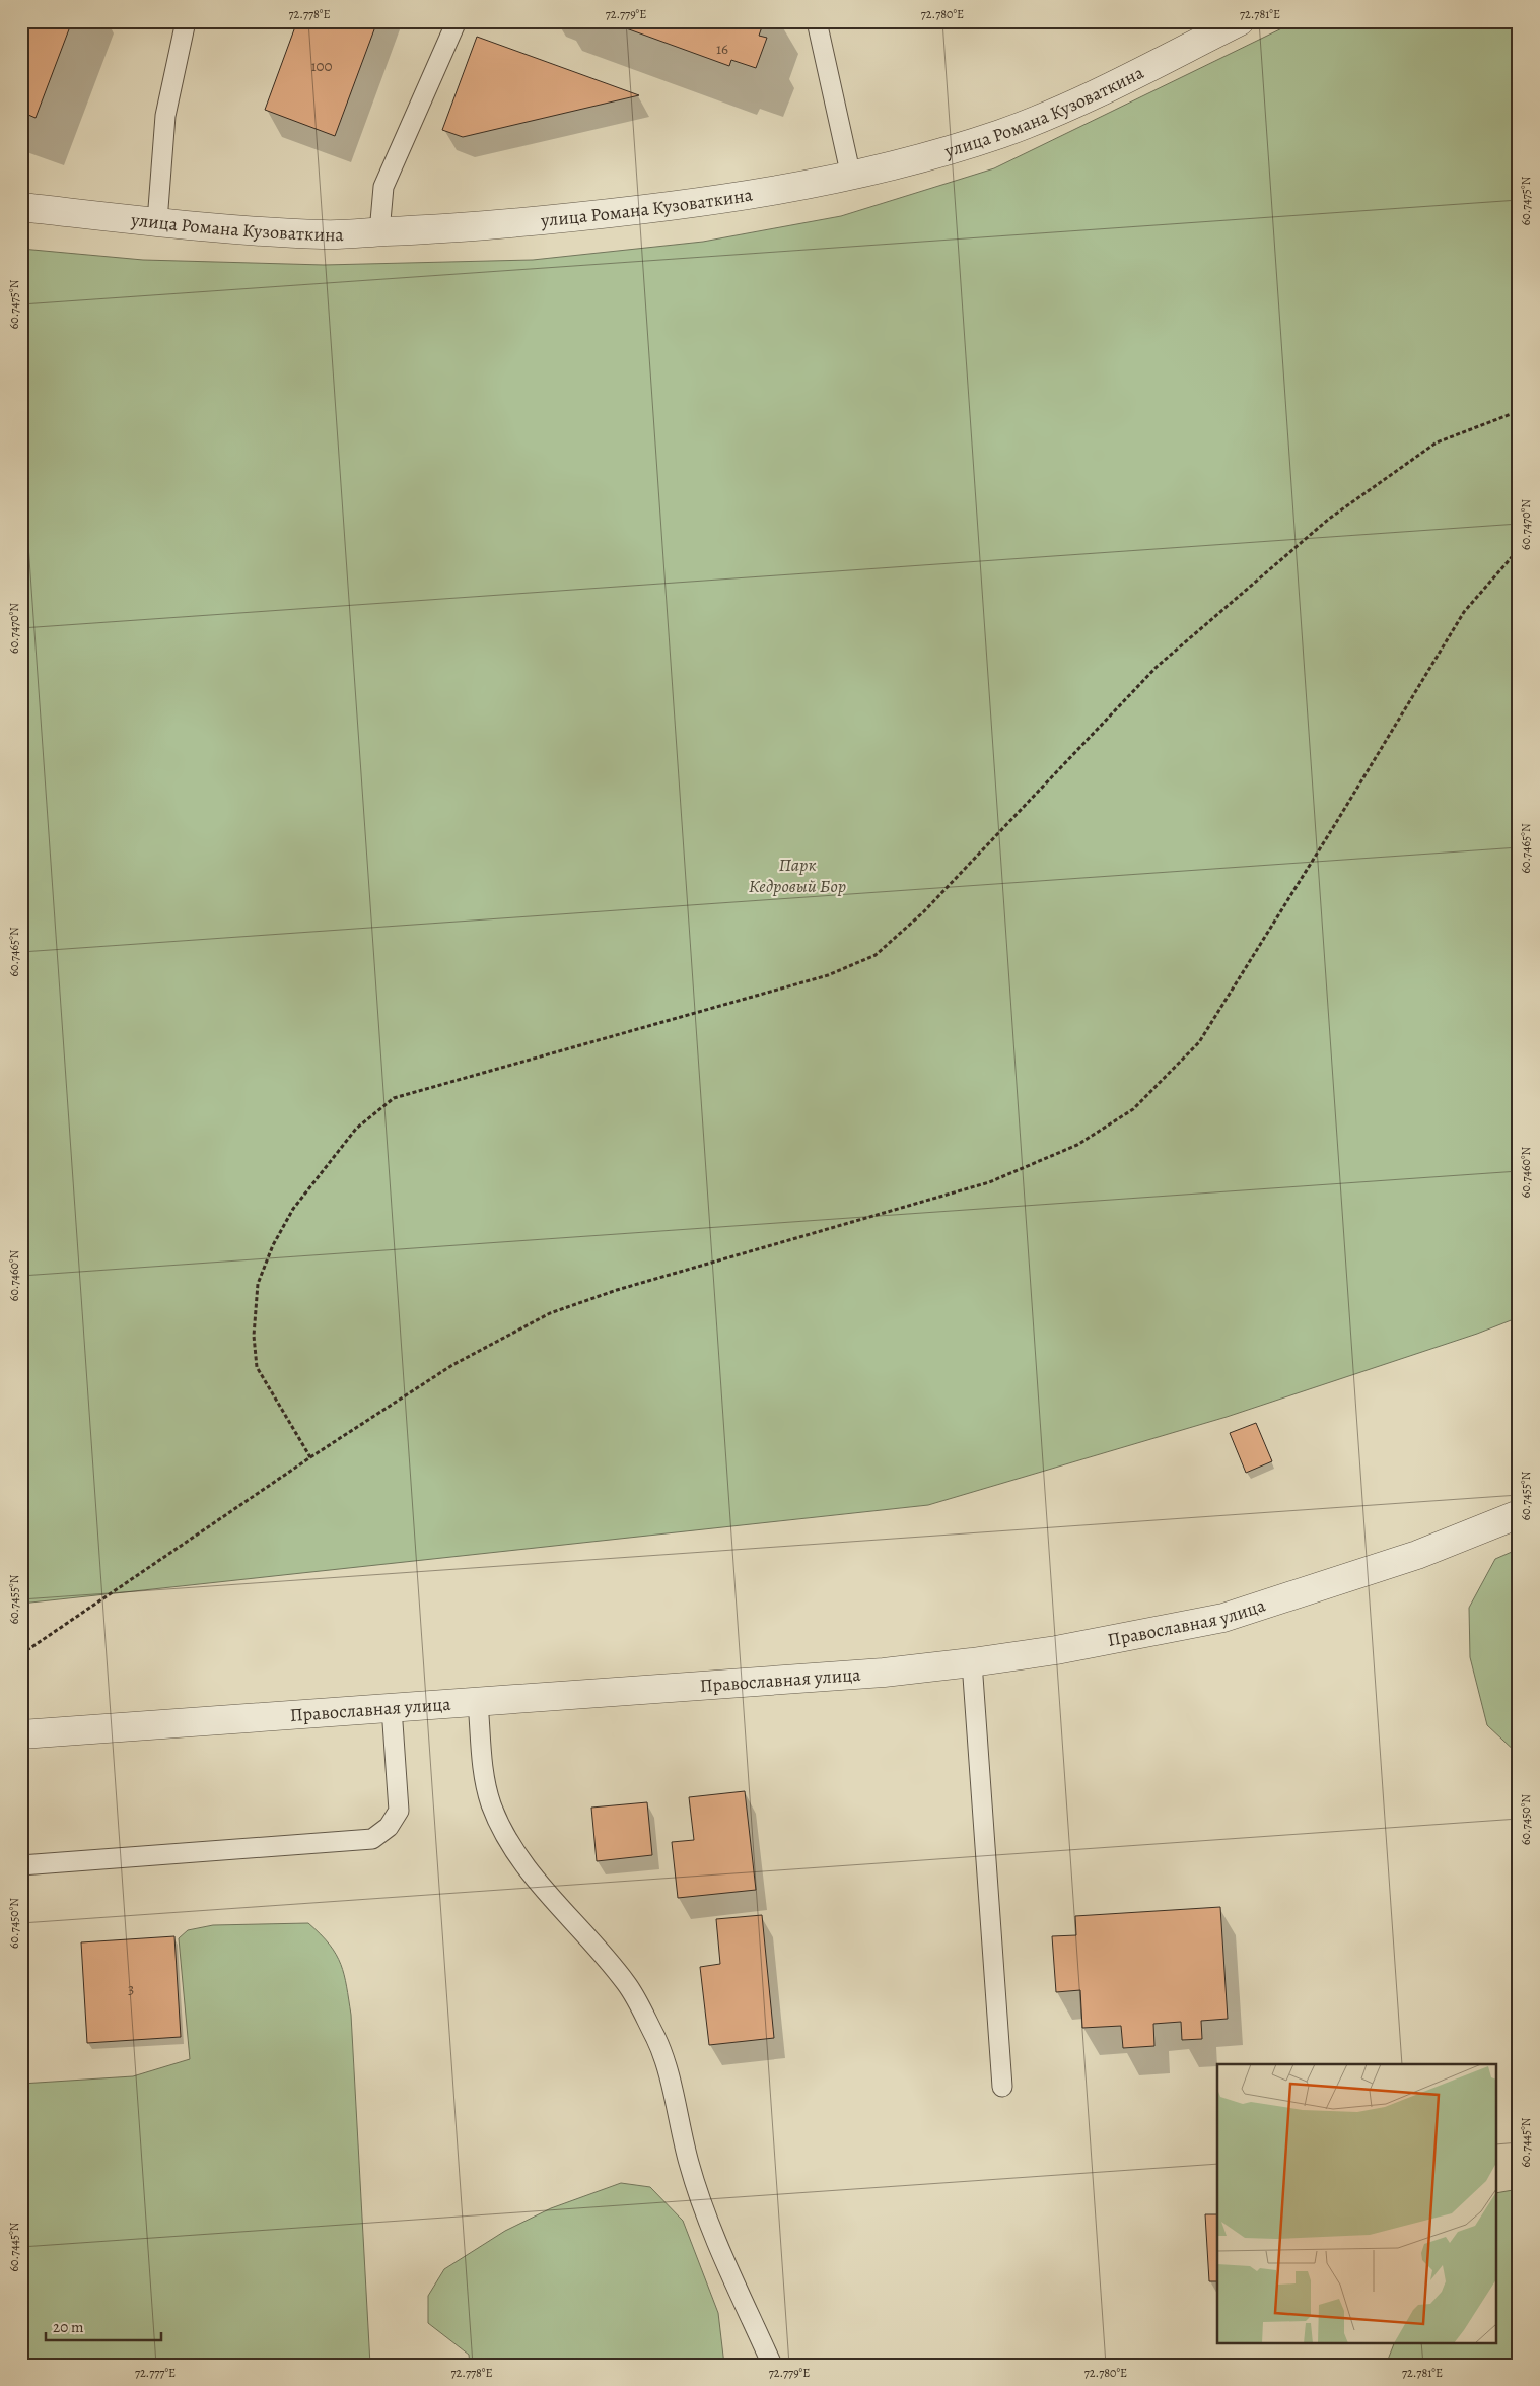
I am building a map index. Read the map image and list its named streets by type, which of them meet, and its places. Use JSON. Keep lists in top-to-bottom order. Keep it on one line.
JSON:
{"streets":{"street":["улица Романа Кузоваткина","Православная улица"]},"parks":["Парк Кедровый Бор"],"house_numbers":["16","100","3"],"scale_bar":"20 m","coordinates":["72.778°E","72.779°E","72.780°E","72.781°E","60.7475°N","60.7470°N","60.7465°N","60.7460°N","60.7455°N","60.7450°N","60.7445°N","72.777°E"]}
